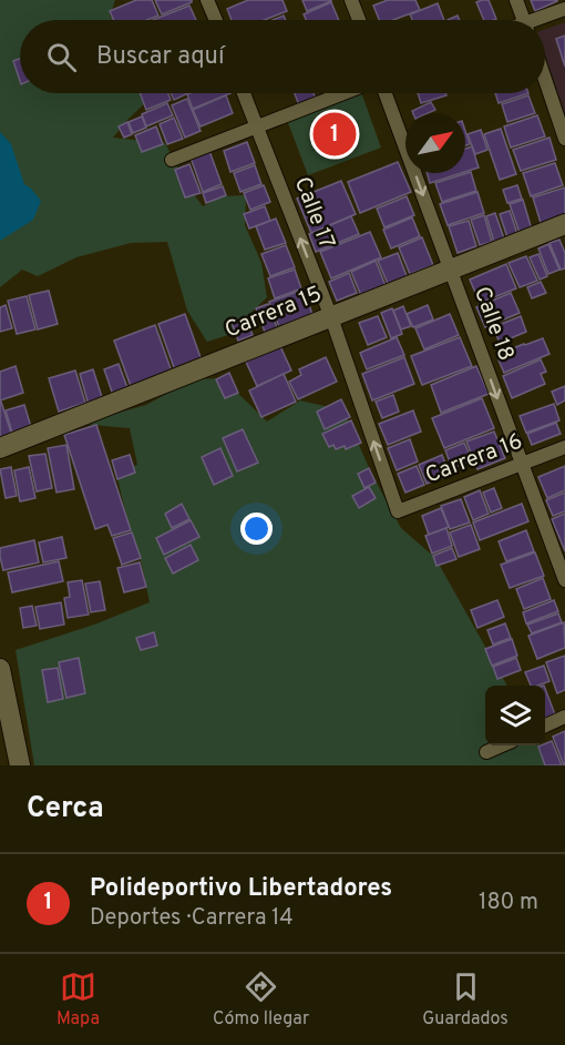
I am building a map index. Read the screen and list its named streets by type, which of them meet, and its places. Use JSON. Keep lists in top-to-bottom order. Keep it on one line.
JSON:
{"streets":{"street":["Calle 17","Carrera 15","Calle 18","Carrera 16"]},"crossings":[["Calle 17","Carrera 15"],["Calle 17","Carrera 16"],["Carrera 15","Calle 18"],["Calle 18","Carrera 16"]],"one_way":["Calle 17","Calle 18"],"north":"top right","page":{"search":"Buscar aquí","pins":"1","heading":"Cerca","list":[{"mark":"1","name":"Polideportivo Libertadores","note":"Deportes · Carrera 14","value":"180 m"}],"nav":["Mapa","Cómo llegar","Guardados"]}}
